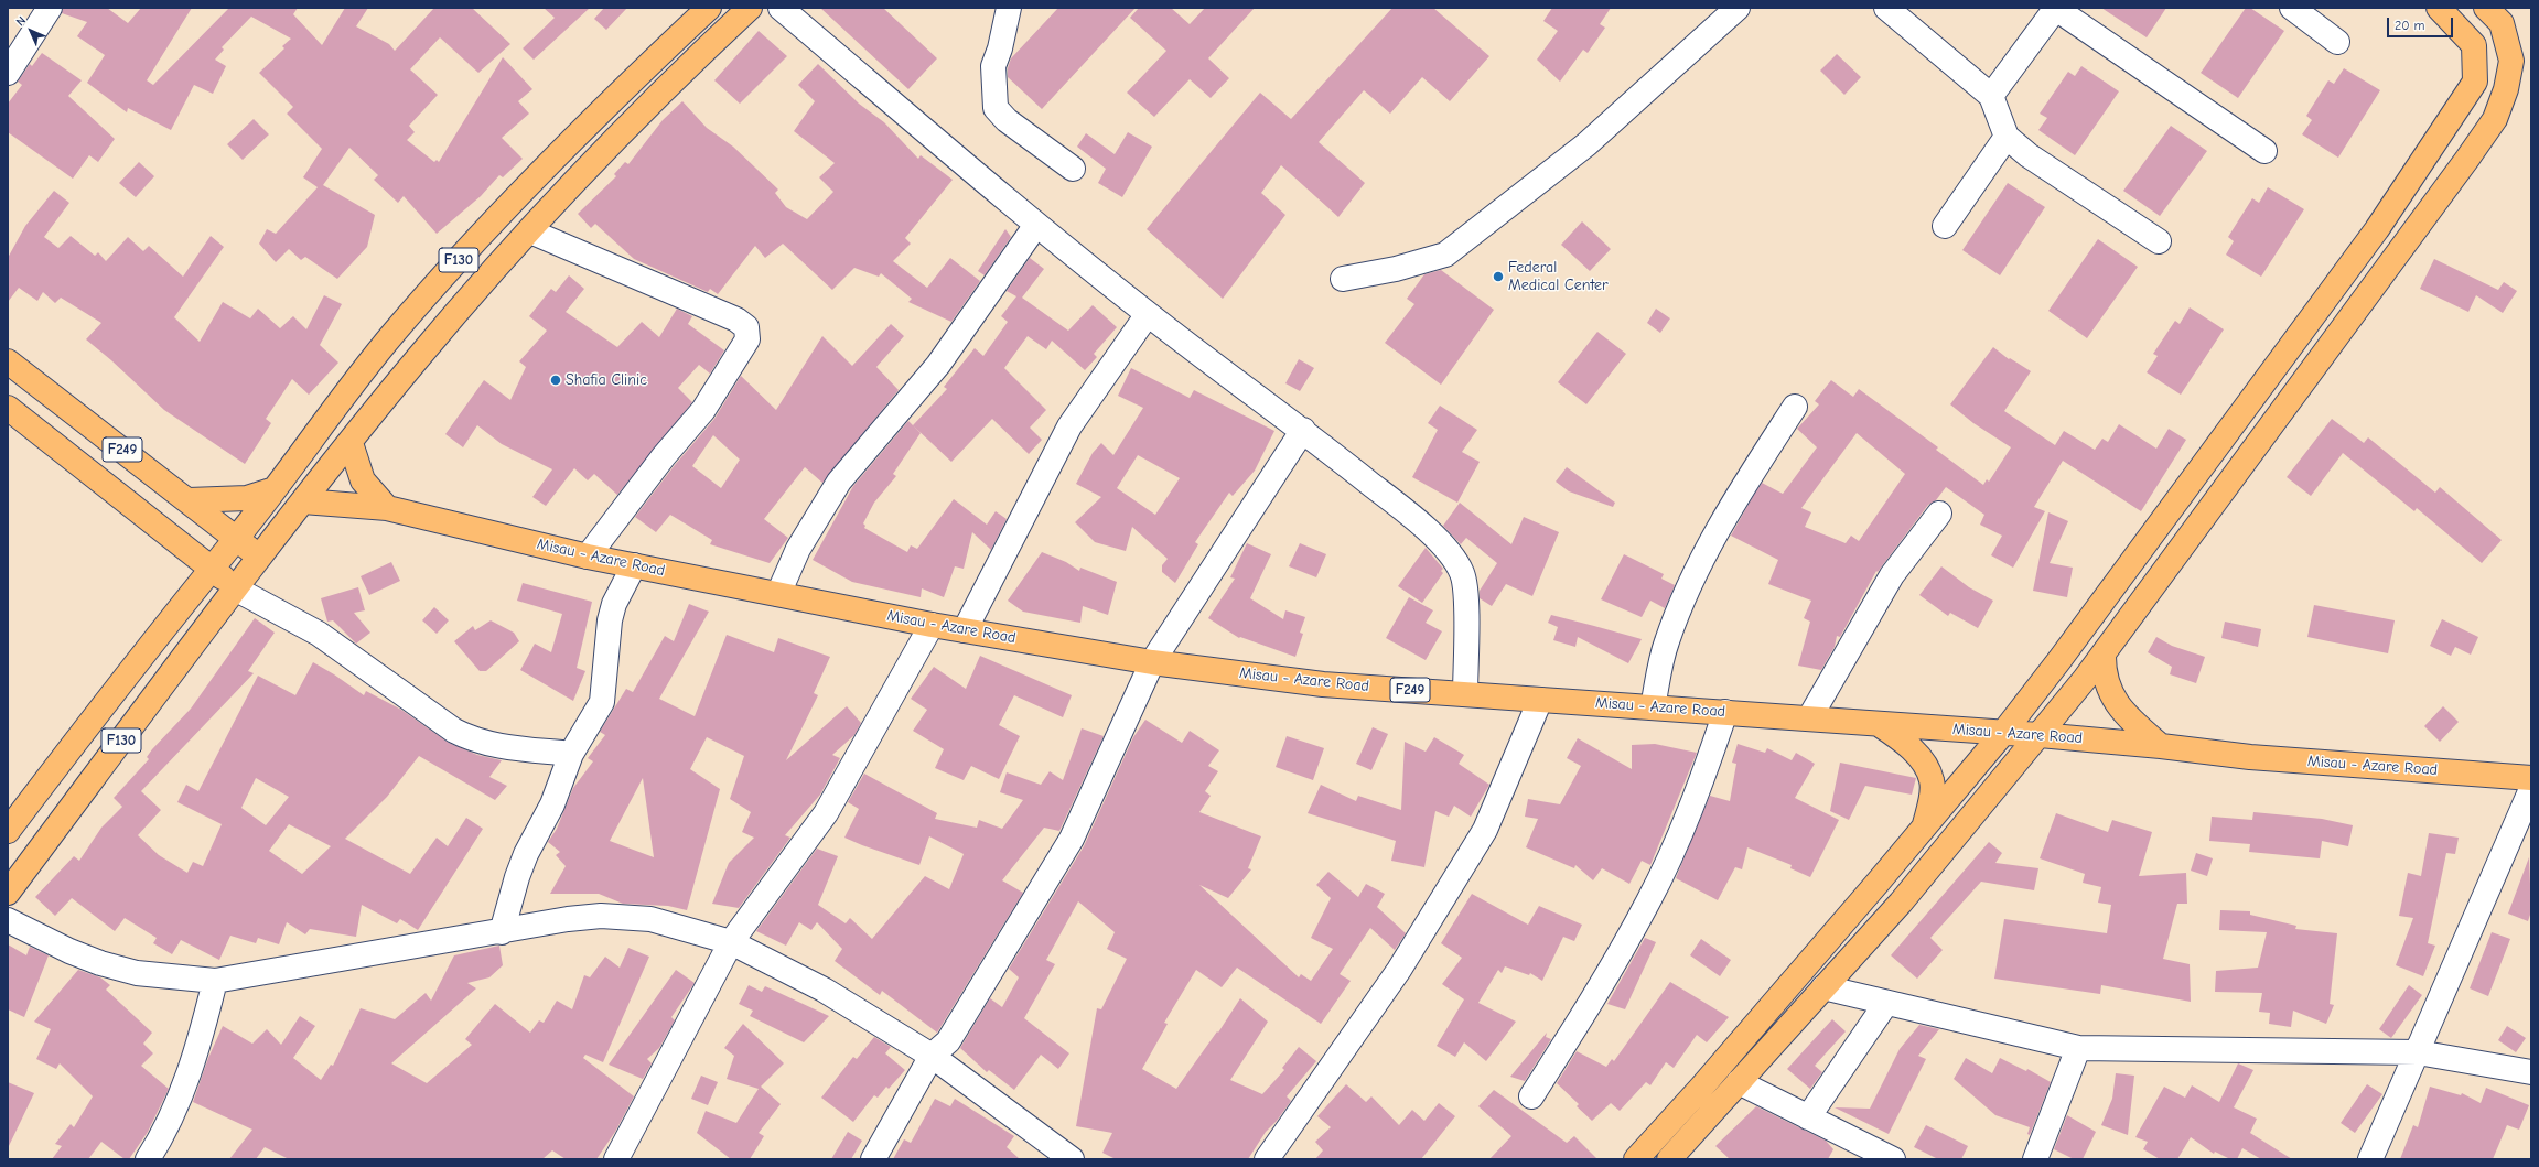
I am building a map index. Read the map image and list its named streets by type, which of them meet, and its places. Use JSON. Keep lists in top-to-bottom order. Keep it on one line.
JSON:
{"streets":{"main road":["F130","F249","Misau - Azare Road"]},"crossings":[["F130","F249"],["F130","Misau - Azare Road"]],"places":["Federal Medical Center","Shafia Clinic"],"scale_bar":"20 m","north":"top left"}
